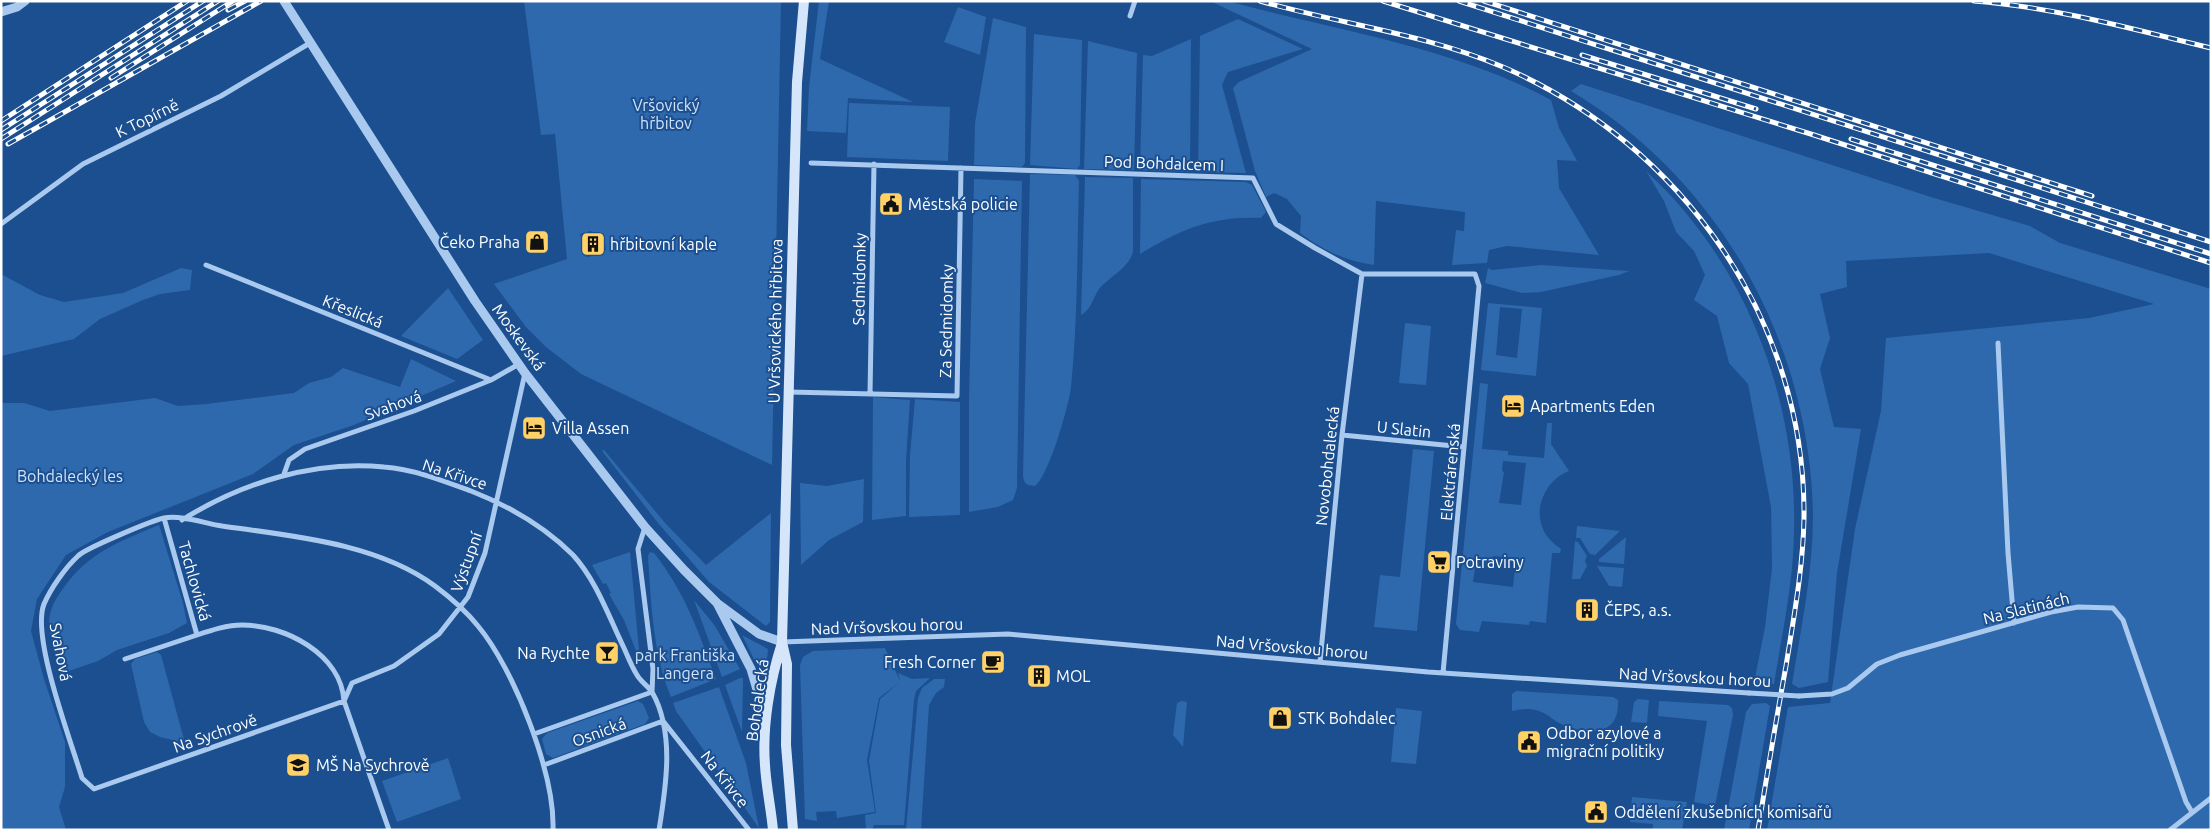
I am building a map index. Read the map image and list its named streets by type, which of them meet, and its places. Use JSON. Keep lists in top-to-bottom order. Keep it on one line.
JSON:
{"streets":{"main road":["U Vršovického hřbitova","Bohdalecká"],"street":["K Topírně","Pod Bohdalcem I","Sedmidomky","Křeslická","Za Sedmidomky","Moskevská","Svahová","U Slatin","Novobohdalecká","Elektrárenská","Na Křivce","Výstupní","Tachlovická","Na Slatinách","Nad Vršovskou horou","Osnická","Na Sychrově"]},"crossings":[["K Topírně","Moskevská"],["Pod Bohdalcem I","Sedmidomky"],["Pod Bohdalcem I","Za Sedmidomky"],["Pod Bohdalcem I","Novobohdalecká"],["Pod Bohdalcem I","Elektrárenská"],["Sedmidomky","Za Sedmidomky"],["Křeslická","Svahová"],["U Vršovického hřbitova","Za Sedmidomky"],["U Vršovického hřbitova","Moskevská"],["U Vršovického hřbitova","Nad Vršovskou horou"],["U Vršovického hřbitova","Bohdalecká"],["Moskevská","Svahová"],["Moskevská","Na Křivce"],["Moskevská","Výstupní"],["Moskevská","Nad Vršovskou horou"],["Moskevská","Bohdalecká"],["Svahová","Na Křivce"],["Svahová","Tachlovická"],["Svahová","Na Sychrově"],["U Slatin","Novobohdalecká"],["U Slatin","Elektrárenská"],["Novobohdalecká","Nad Vršovskou horou"],["Elektrárenská","Nad Vršovskou horou"],["Na Křivce","Výstupní"],["Na Křivce","Osnická"],["Výstupní","Na Sychrově"],["Na Slatinách","Nad Vršovskou horou"],["Nad Vršovskou horou","Bohdalecká"]],"parks":["Vršovický hřbitov","Bohdalecký les","park Františka Langera"],"places":{"public building":["Městská policie","Odbor azylové a migrační politiky","Oddělení zkušebních komisařů"],"shop":["Čeko Praha","STK Bohdalec"],"building":["hřbitovní kaple","ČEPS, a.s.","MOL"],"hotel":["Apartments Eden","Villa Assen"],"supermarket":["Potraviny"],"bar":["Na Rychte"],"cafe":["Fresh Corner"],"school or university":["MŠ Na Sychrově"]}}
